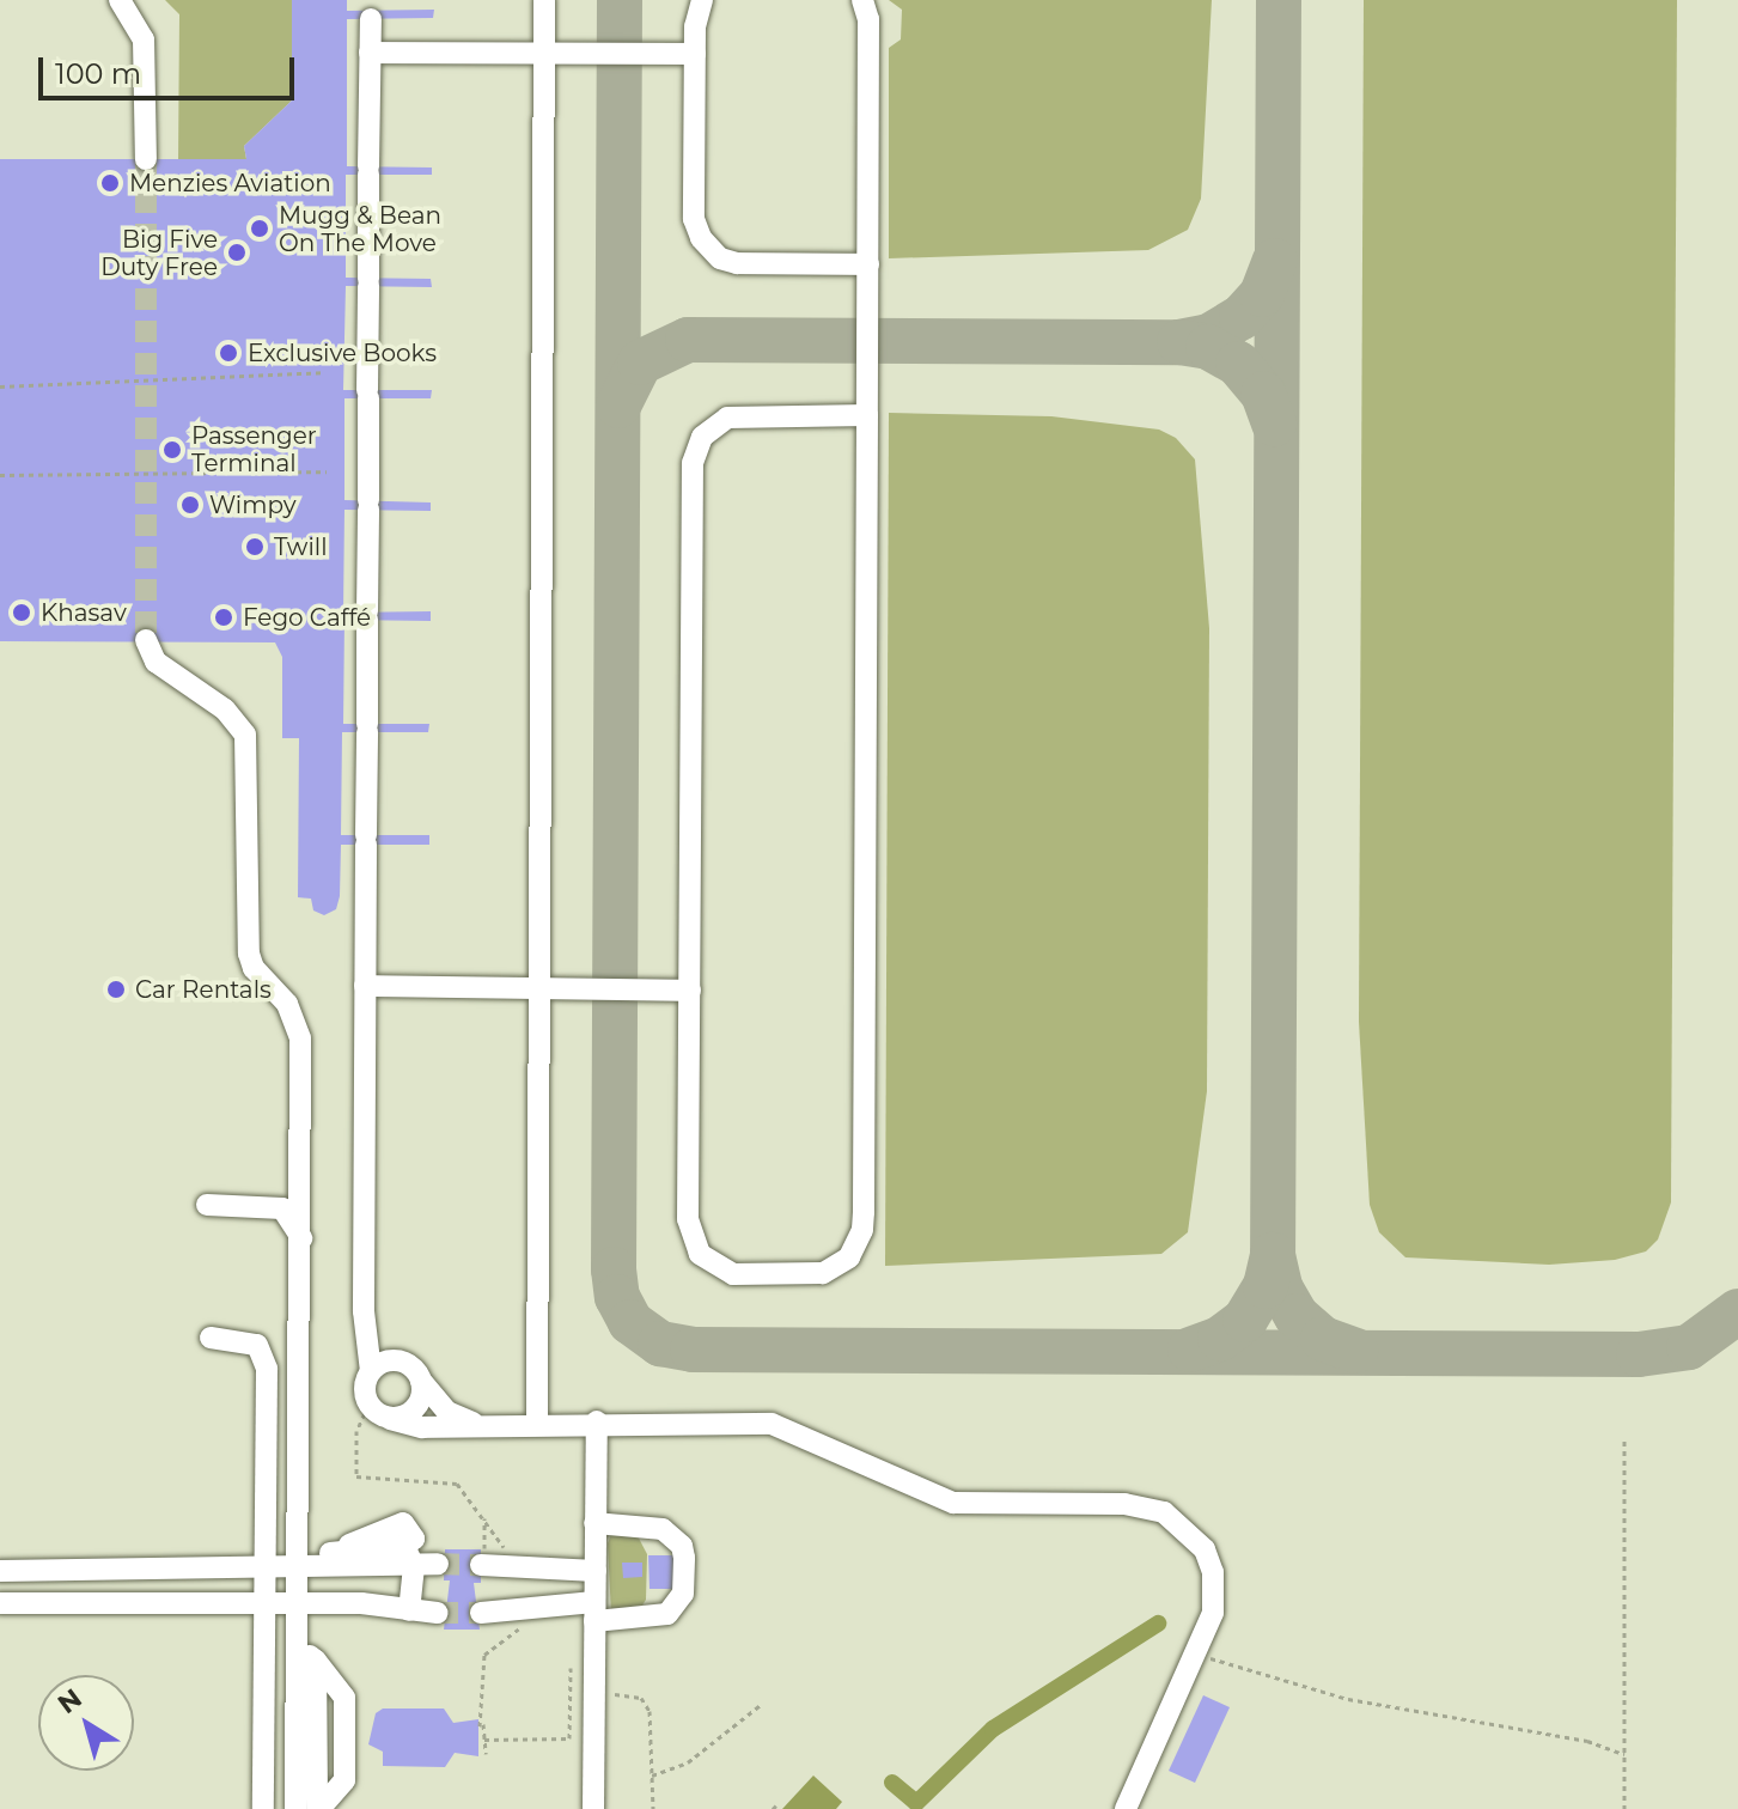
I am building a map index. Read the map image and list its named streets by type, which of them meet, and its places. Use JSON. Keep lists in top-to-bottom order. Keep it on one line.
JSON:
{"places":["Menzies Aviation","Mugg & Bean On The Move","Big Five Duty Free","Exclusive Books","Passenger Terminal","Wimpy","Twill","Khasav","Fego Caffé","Car Rentals"],"scale_bar":"100 m","north":"top left"}
